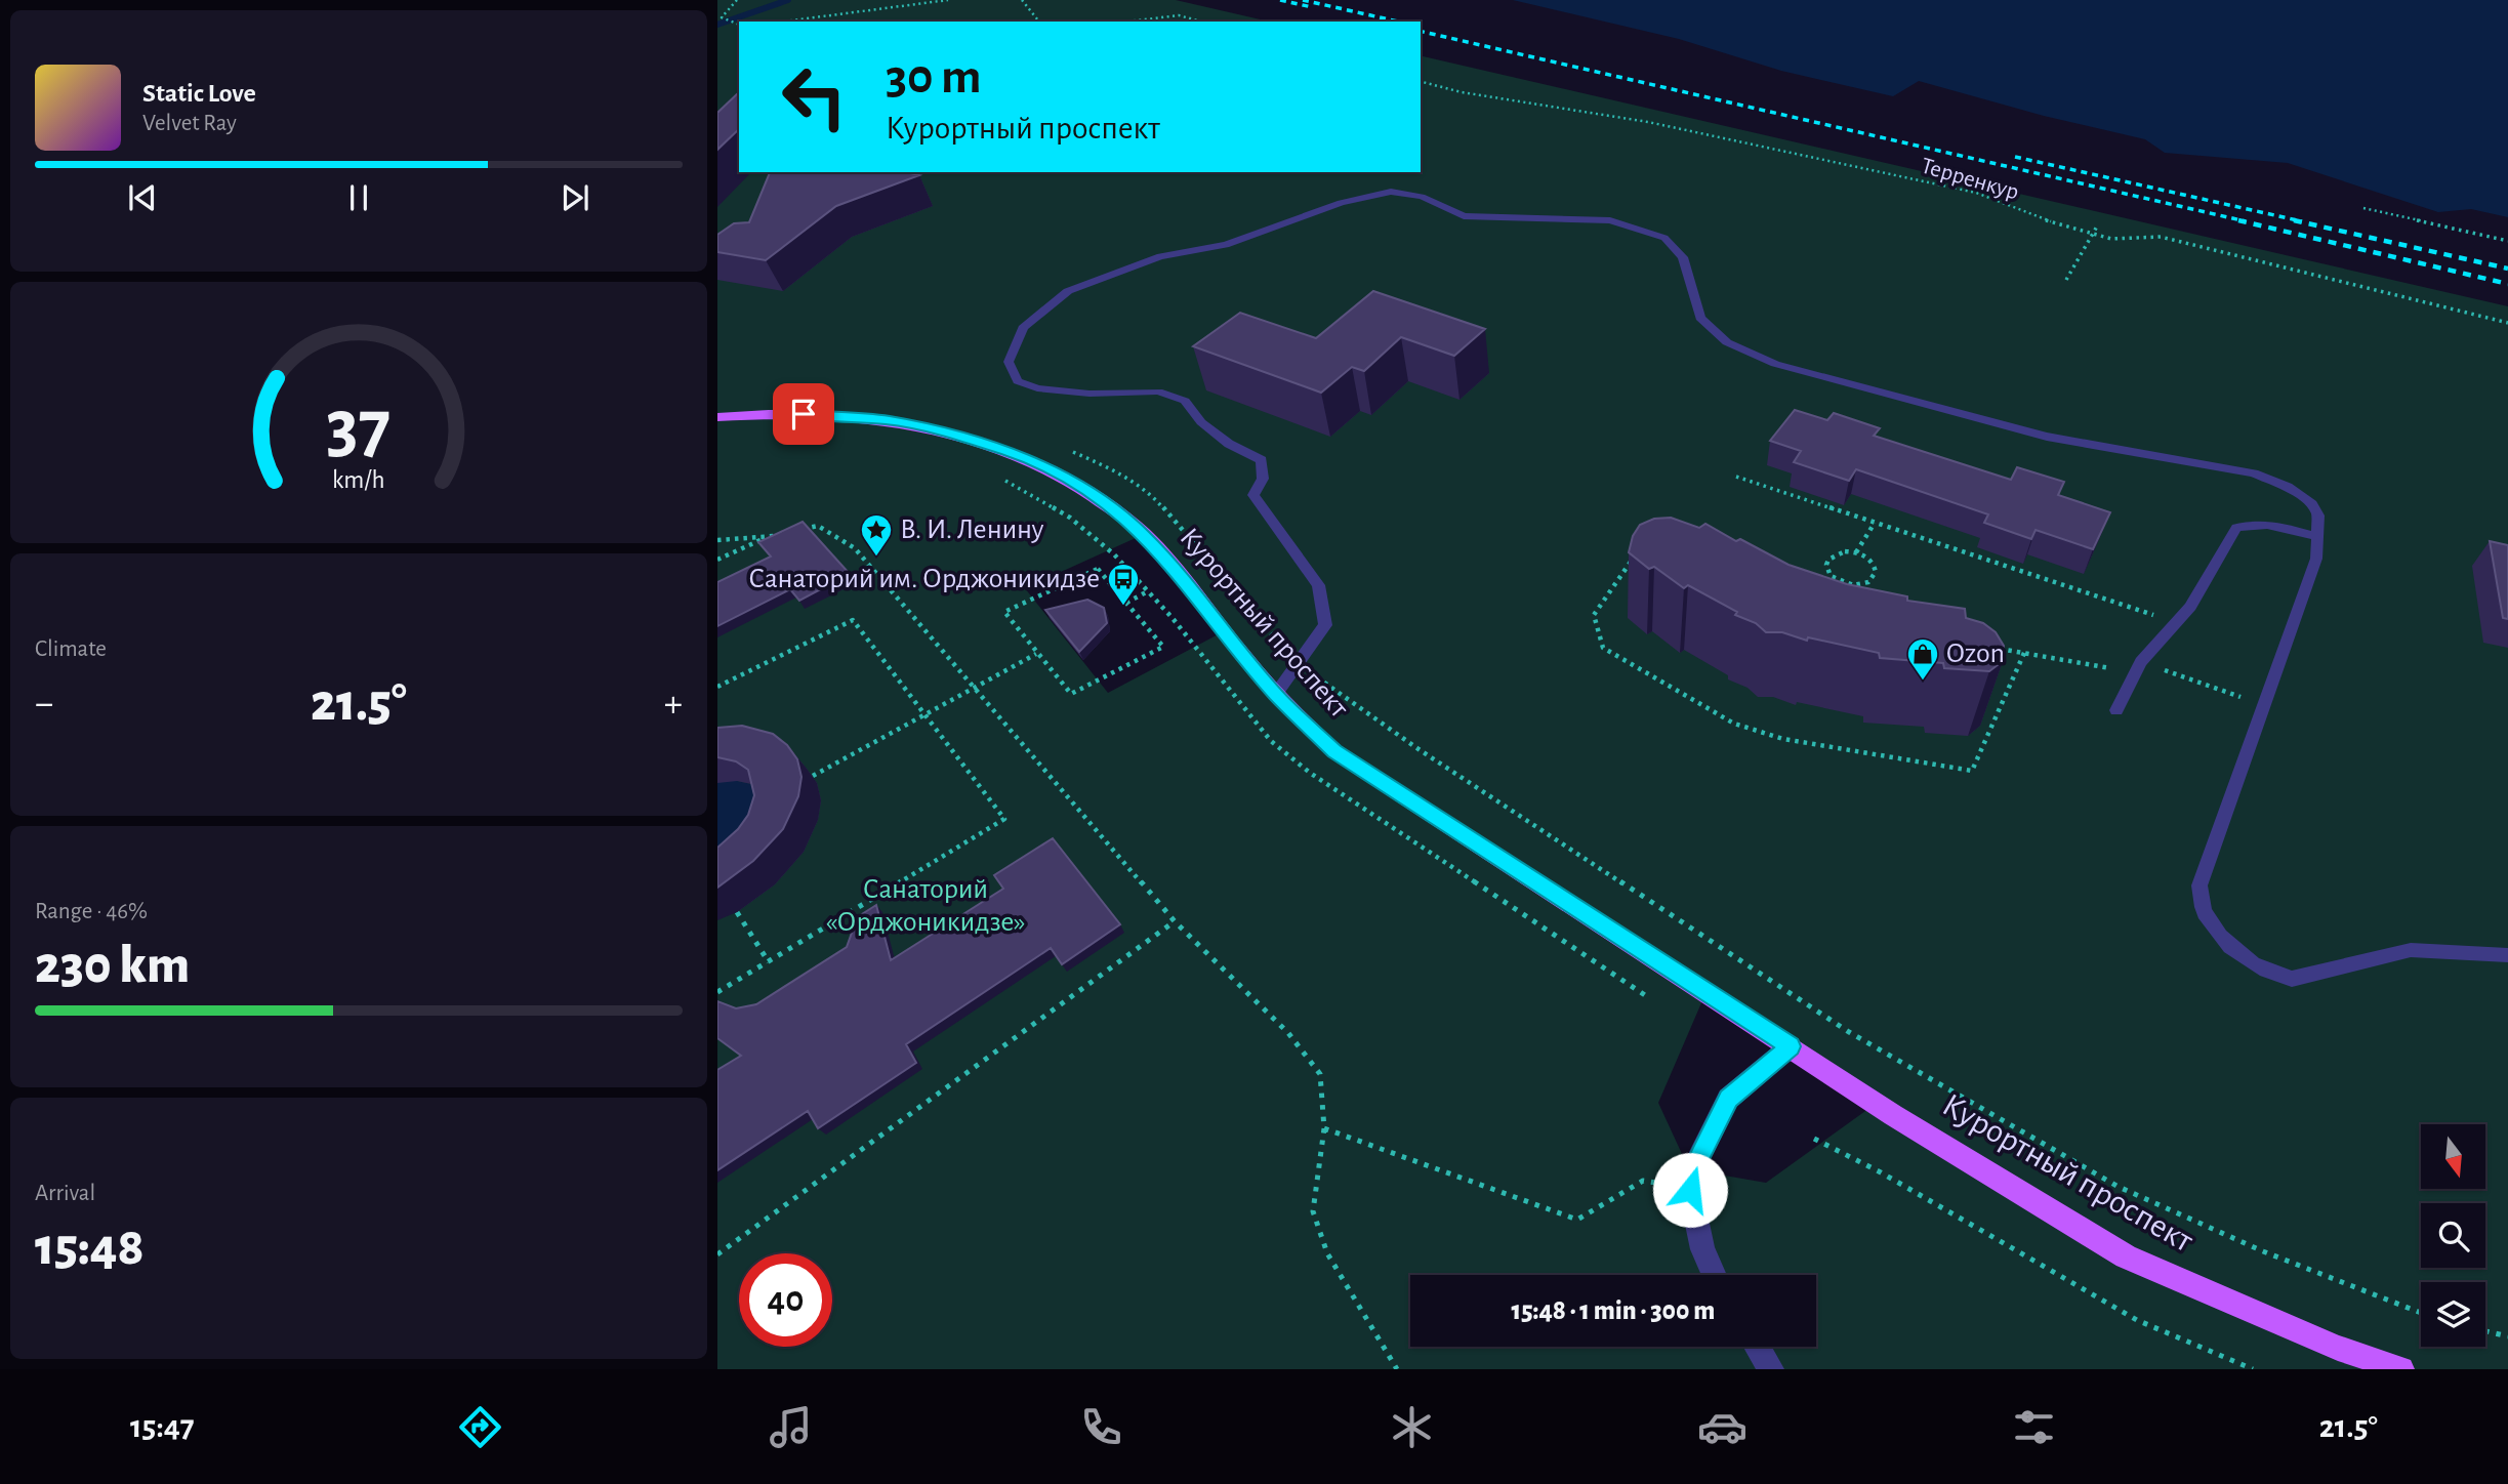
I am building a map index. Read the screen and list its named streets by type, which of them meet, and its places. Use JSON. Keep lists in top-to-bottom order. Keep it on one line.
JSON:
{"streets":{"main road":["Курортный проспект"],"path":["Терренкур"]},"parks":["Санаторий «Орджоникидзе»"],"places":{"place":["В. И. Ленину"],"bus stop":["Санаторий им. Орджоникидзе"],"shop":["Ozon"]},"north":"bottom","page":{"turn":["30 m","Курортный проспект"],"song":["Static Love","Velvet Ray"],"tile":["Climate",["Range · 46%","230 km"],["Arrival","15:48"]],"heat":["−","21.5°","+"],"limit":"40","trip":"15:48 · 1 min · 300 m","tabs":["15:47","21.5°"],"gauge":["37","km/h"]}}
